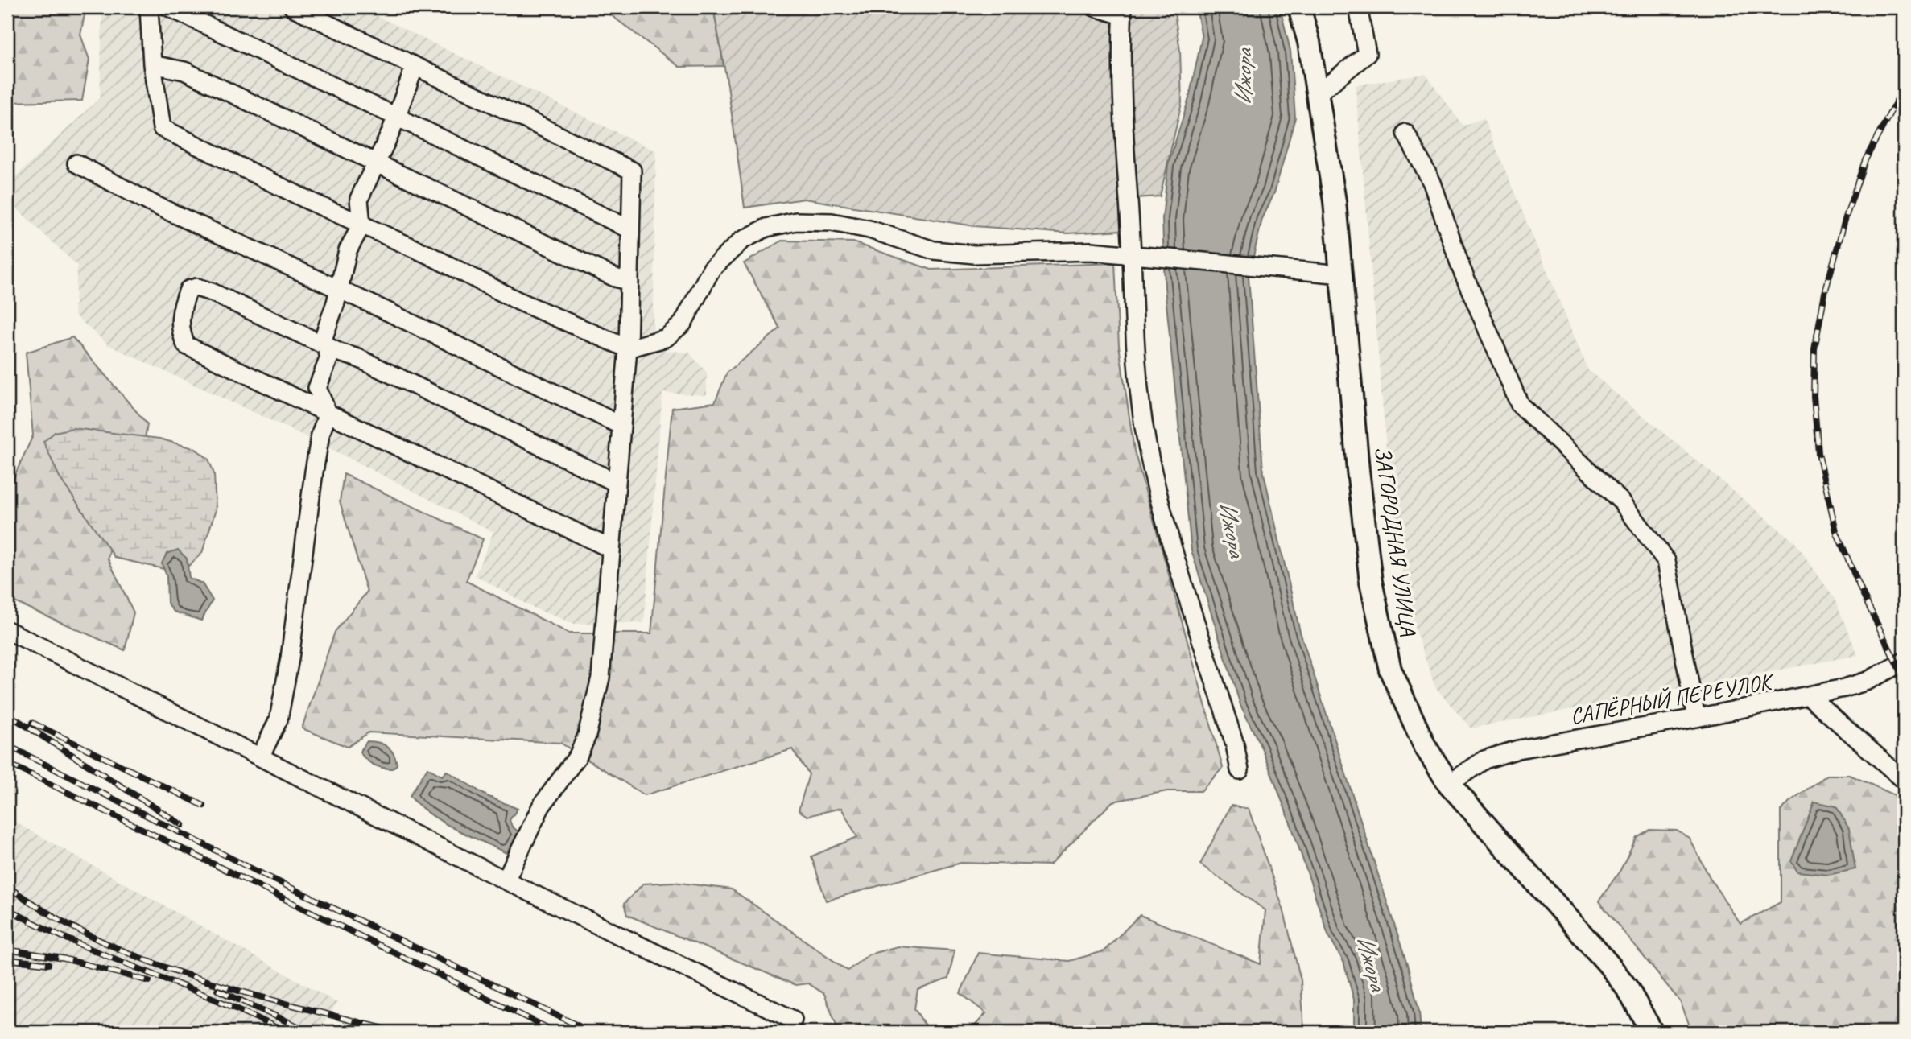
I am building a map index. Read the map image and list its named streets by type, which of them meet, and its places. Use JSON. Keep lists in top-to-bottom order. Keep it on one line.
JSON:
{"streets":{"main road":["ЗАГОРОДНАЯ УЛИЦА"],"street":["САПЁРНЫЙ ПЕРЕУЛОК"]},"crossings":[["ЗАГОРОДНАЯ УЛИЦА","САПЁРНЫЙ ПЕРЕУЛОК"]],"water":["Ижора"]}
